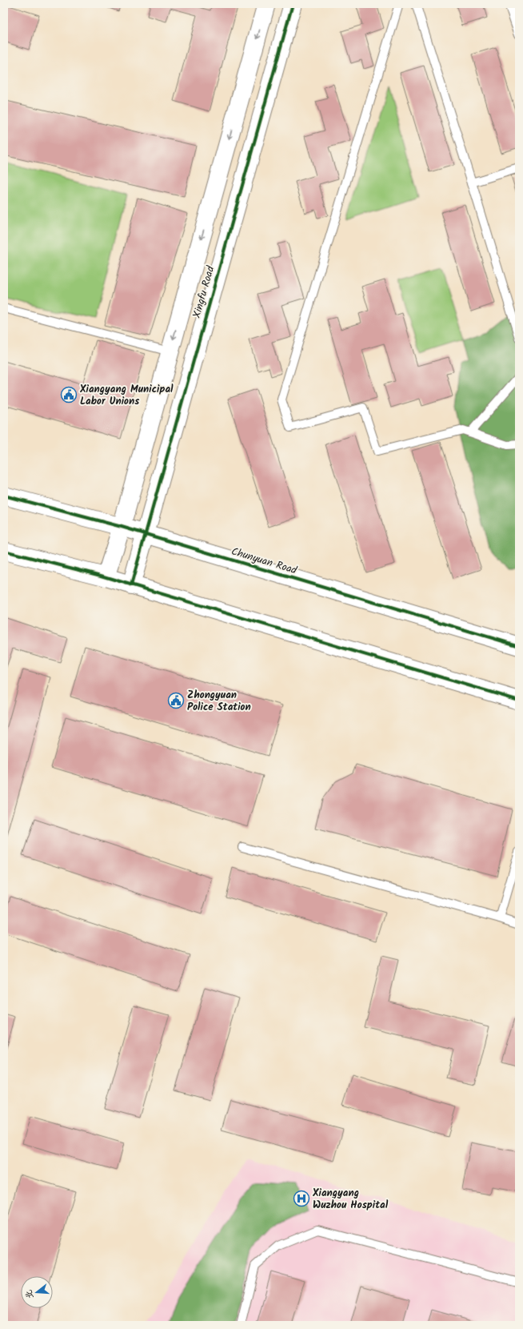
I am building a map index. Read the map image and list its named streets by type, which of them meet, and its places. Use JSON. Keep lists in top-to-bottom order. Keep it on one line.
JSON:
{"streets":{"street":["Xingfu Road","Chunyuan Road"]},"crossings":[["Xingfu Road","Chunyuan Road"]],"places":{"public building":["Xiangyang Municipal Labor Unions","Zhongyuan Police Station"],"hospital":["Xiangyang Wuzhou Hospital"]},"north":"left"}
